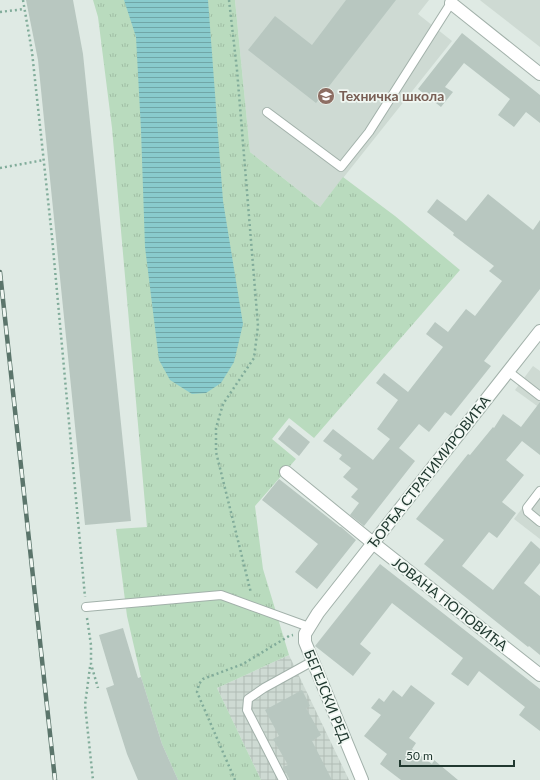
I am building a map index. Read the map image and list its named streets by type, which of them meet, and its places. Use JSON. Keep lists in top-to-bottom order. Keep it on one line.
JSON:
{"streets":{"street":["ЂОРЂА СТРАТИМИРОВИЋА","ЈОВАНА ПОПОВИЋА","БЕГЕЈСКИ РЕД"]},"crossings":[["ЂОРЂА СТРАТИМИРОВИЋА","ЈОВАНА ПОПОВИЋА"],["ЂОРЂА СТРАТИМИРОВИЋА","БЕГЕЈСКИ РЕД"]],"places":{"school or university":["Техничка школа"]},"scale_bar":"50 m"}
